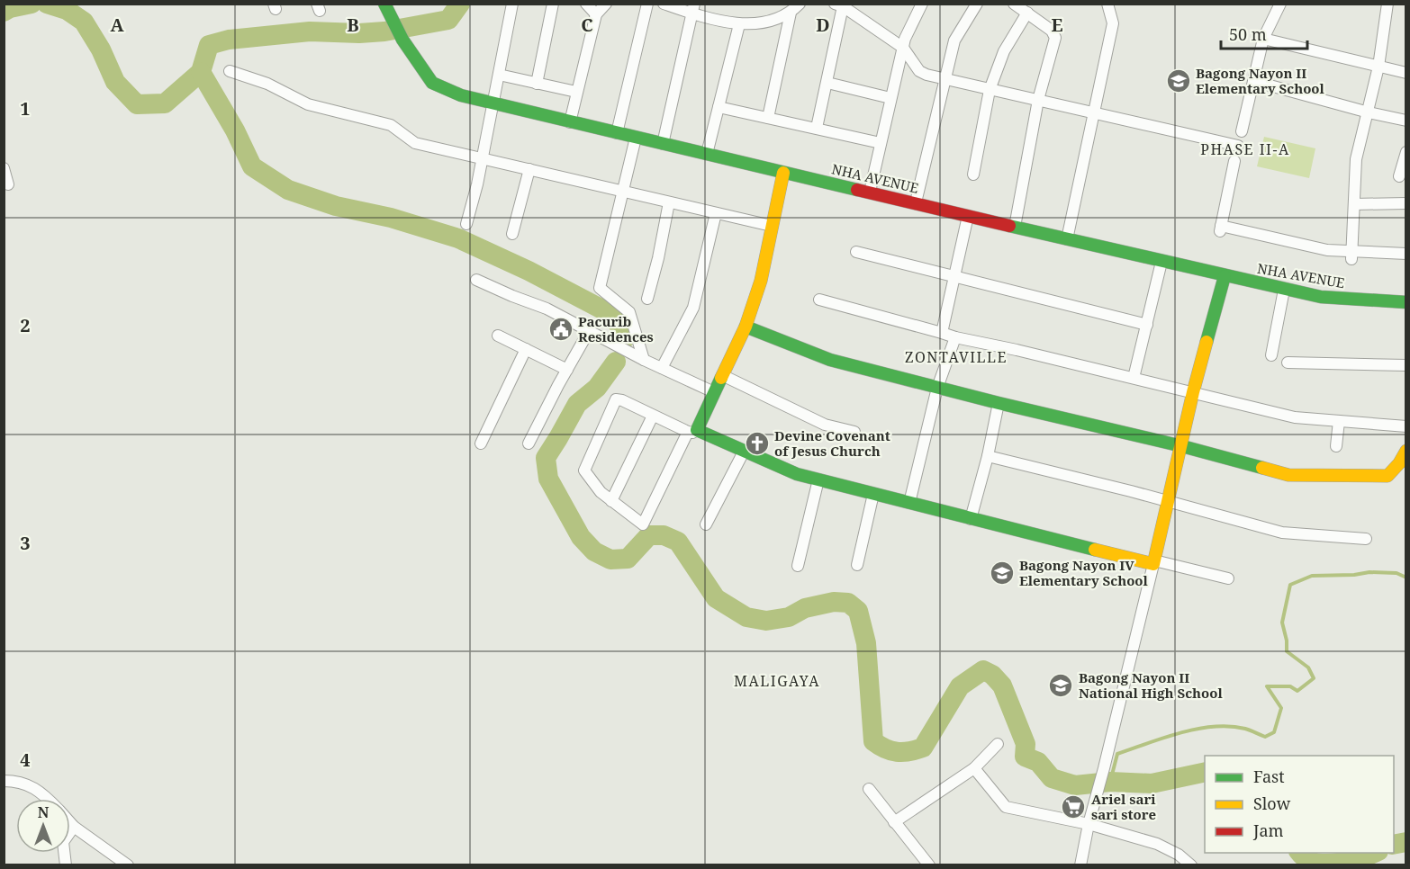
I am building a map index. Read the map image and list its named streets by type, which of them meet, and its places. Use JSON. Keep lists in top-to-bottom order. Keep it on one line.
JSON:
{"streets":{"street":["NHA AVENUE"]},"districts":["PHASE II-A","ZONTAVILLE","MALIGAYA"],"places":{"school or university":["Bagong Nayon II Elementary School","Bagong Nayon IV Elementary School","Bagong Nayon II National High School"],"public building":["Pacurib Residences"],"church":["Devine Covenant of Jesus Church"],"supermarket":["Ariel sari sari store"]},"legend":["Fast","Slow","Jam"],"scale_bar":"50 m","north":"top","grid":{"columns":["A","B","C","D","E"],"rows":["1","2","3","4"]}}
